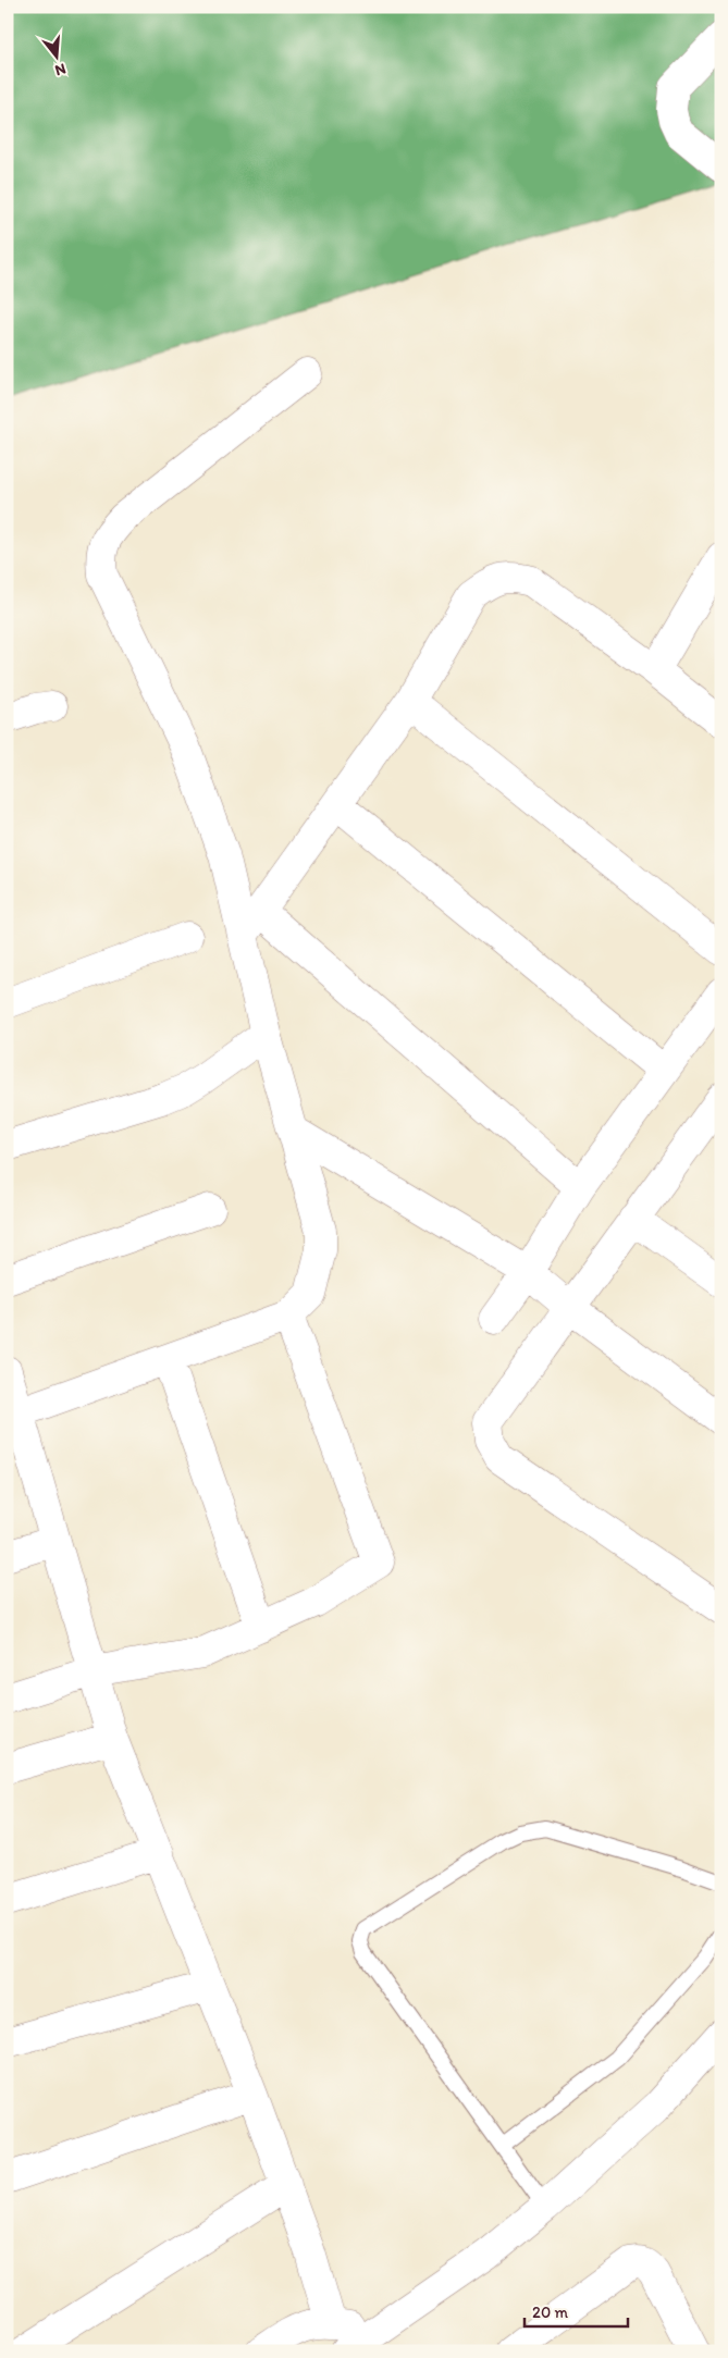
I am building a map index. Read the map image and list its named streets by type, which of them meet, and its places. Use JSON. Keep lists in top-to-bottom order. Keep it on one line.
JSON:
{"scale_bar":"20 m","north":"bottom"}
